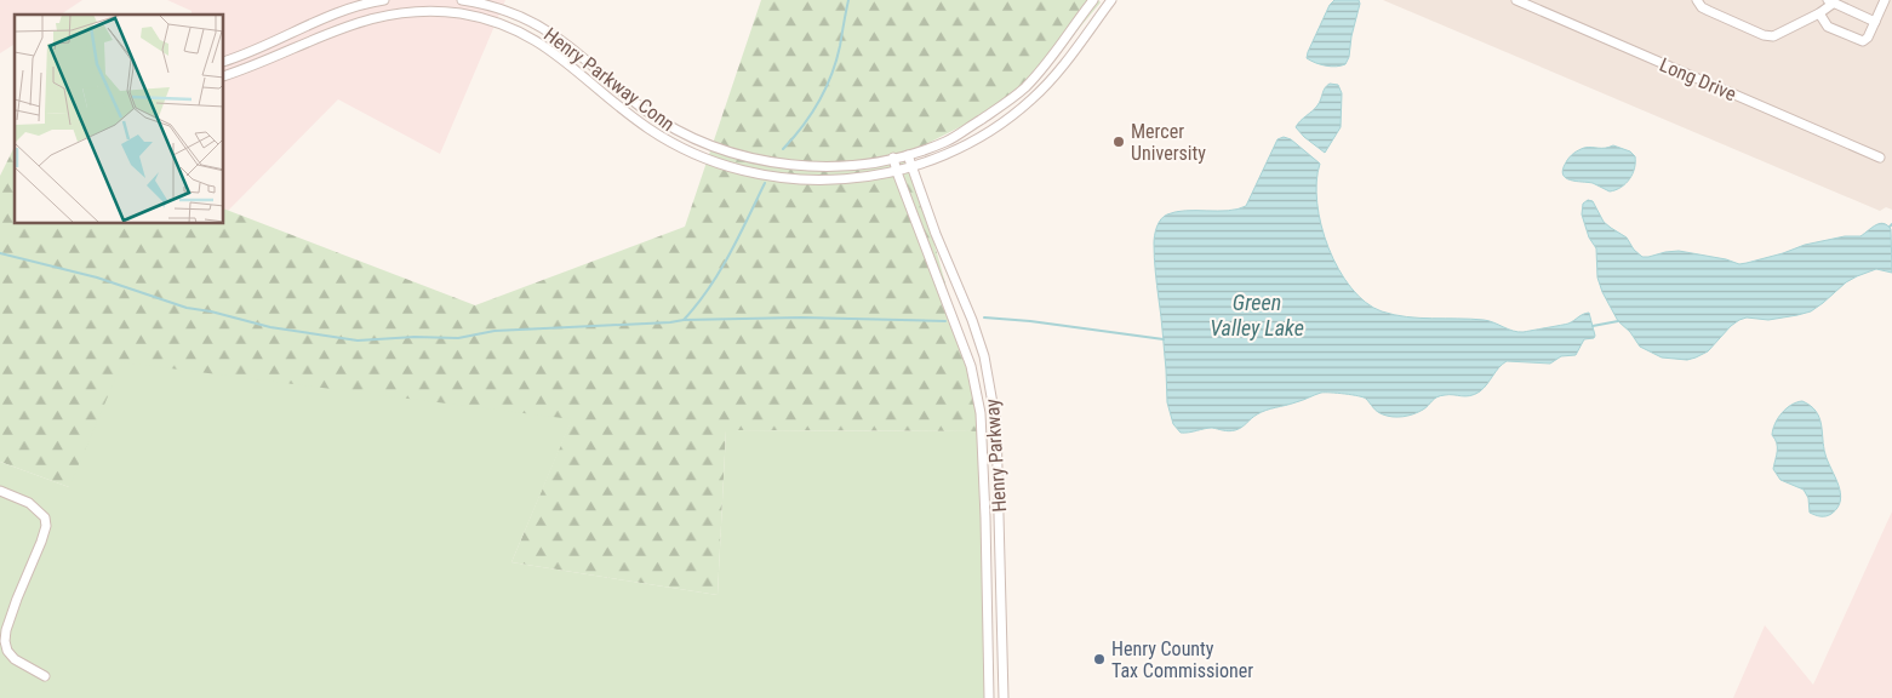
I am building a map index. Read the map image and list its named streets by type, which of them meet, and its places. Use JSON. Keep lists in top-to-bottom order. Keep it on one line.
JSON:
{"streets":{"street":["Henry Parkway Conn","Long Drive","Henry Parkway"]},"crossings":[["Henry Parkway Conn","Henry Parkway"]],"water":["Green Valley Lake"],"places":["Mercer University","Henry County Tax Commissioner"]}
